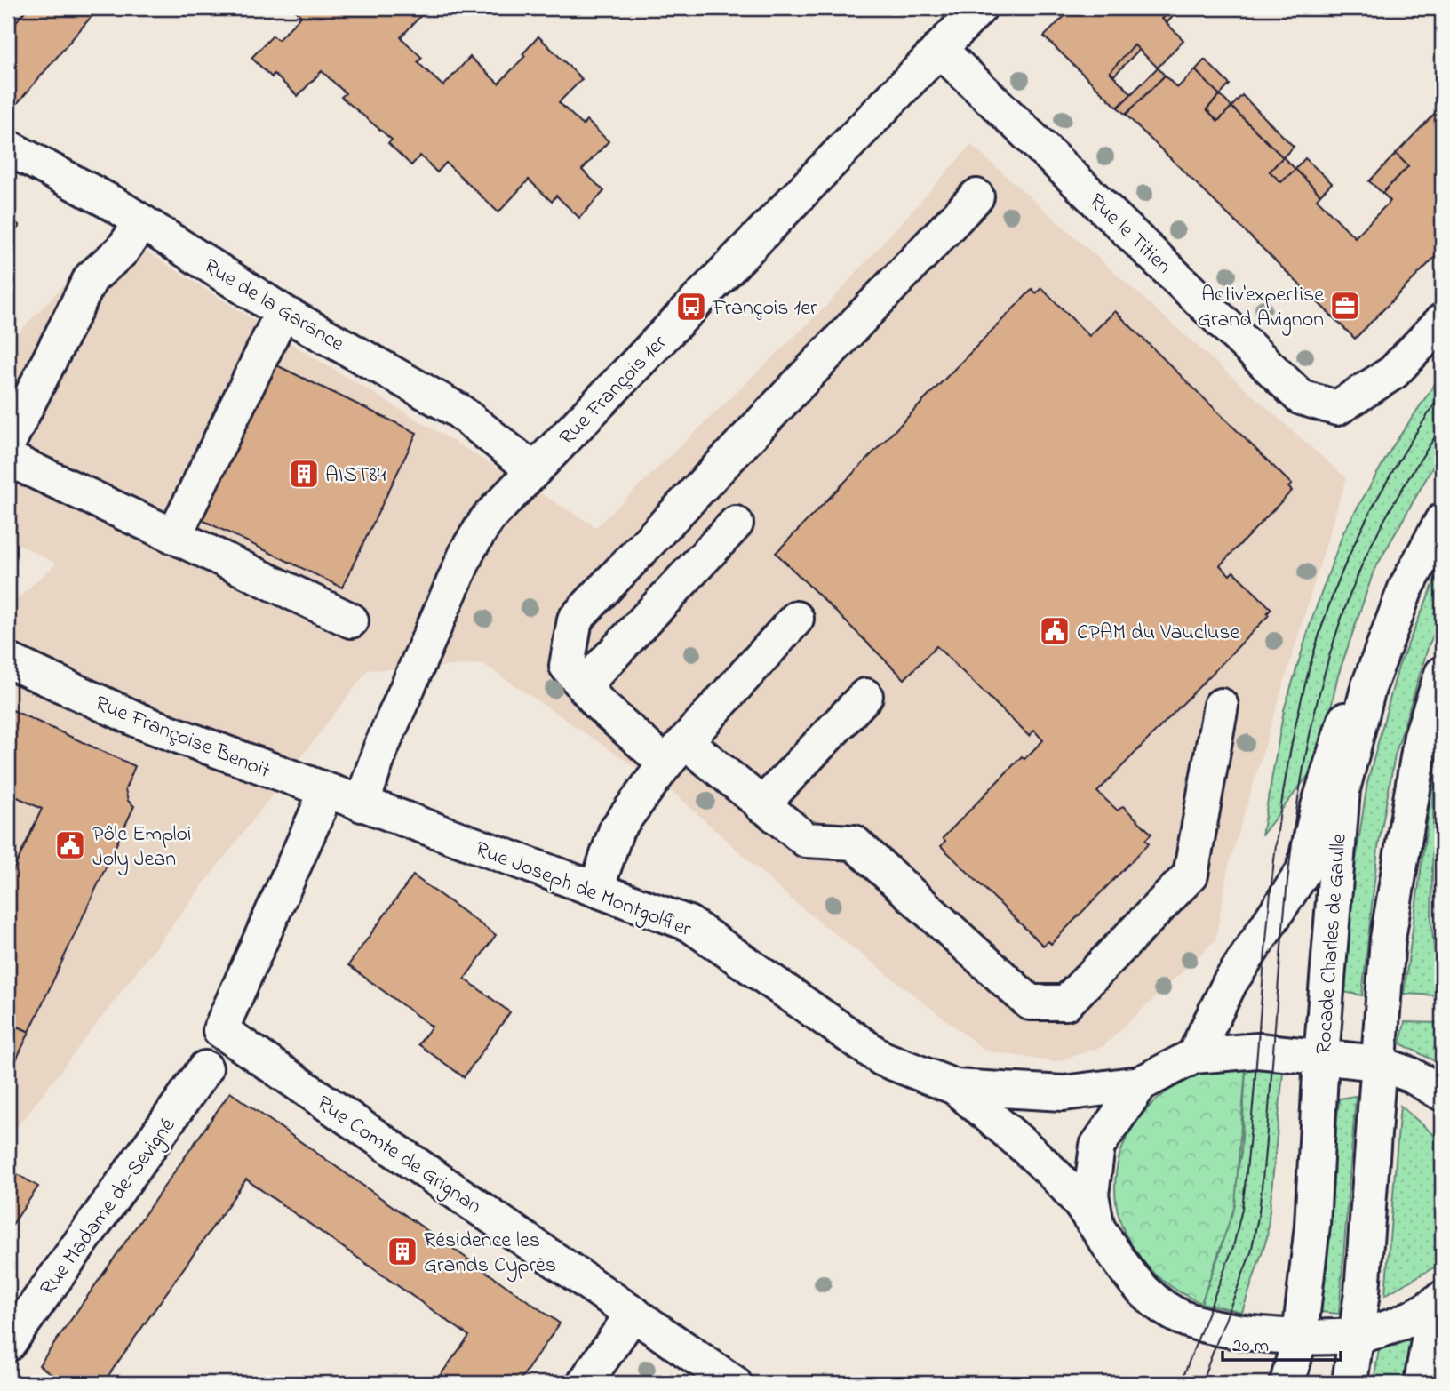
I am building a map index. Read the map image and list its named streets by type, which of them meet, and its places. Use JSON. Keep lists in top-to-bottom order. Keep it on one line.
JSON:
{"streets":{"street":["Rue le Titien","Rue de la Garance","Rue François 1er","Rue Françoise Benoit","Rue Joseph de Montgolfier","Rocade Charles de Gaulle","Rue Comte de Grignan","Rue Madame de-Sevigné"]},"crossings":[["Rue le Titien","Rue François 1er"],["Rue de la Garance","Rue François 1er"],["Rue François 1er","Rue Françoise Benoit"],["Rue François 1er","Rue Joseph de Montgolfier"],["Rue Françoise Benoit","Rue Joseph de Montgolfier"],["Rue Françoise Benoit","Rue Comte de Grignan"]],"places":{"office":["Activ'expertise Grand Avignon"],"bus stop":["François 1er"],"building":["AIST84","Résidence les Grands Cyprès"],"public building":["CPAM du Vaucluse","Pôle Emploi Joly Jean"]},"scale_bar":"20 m"}
